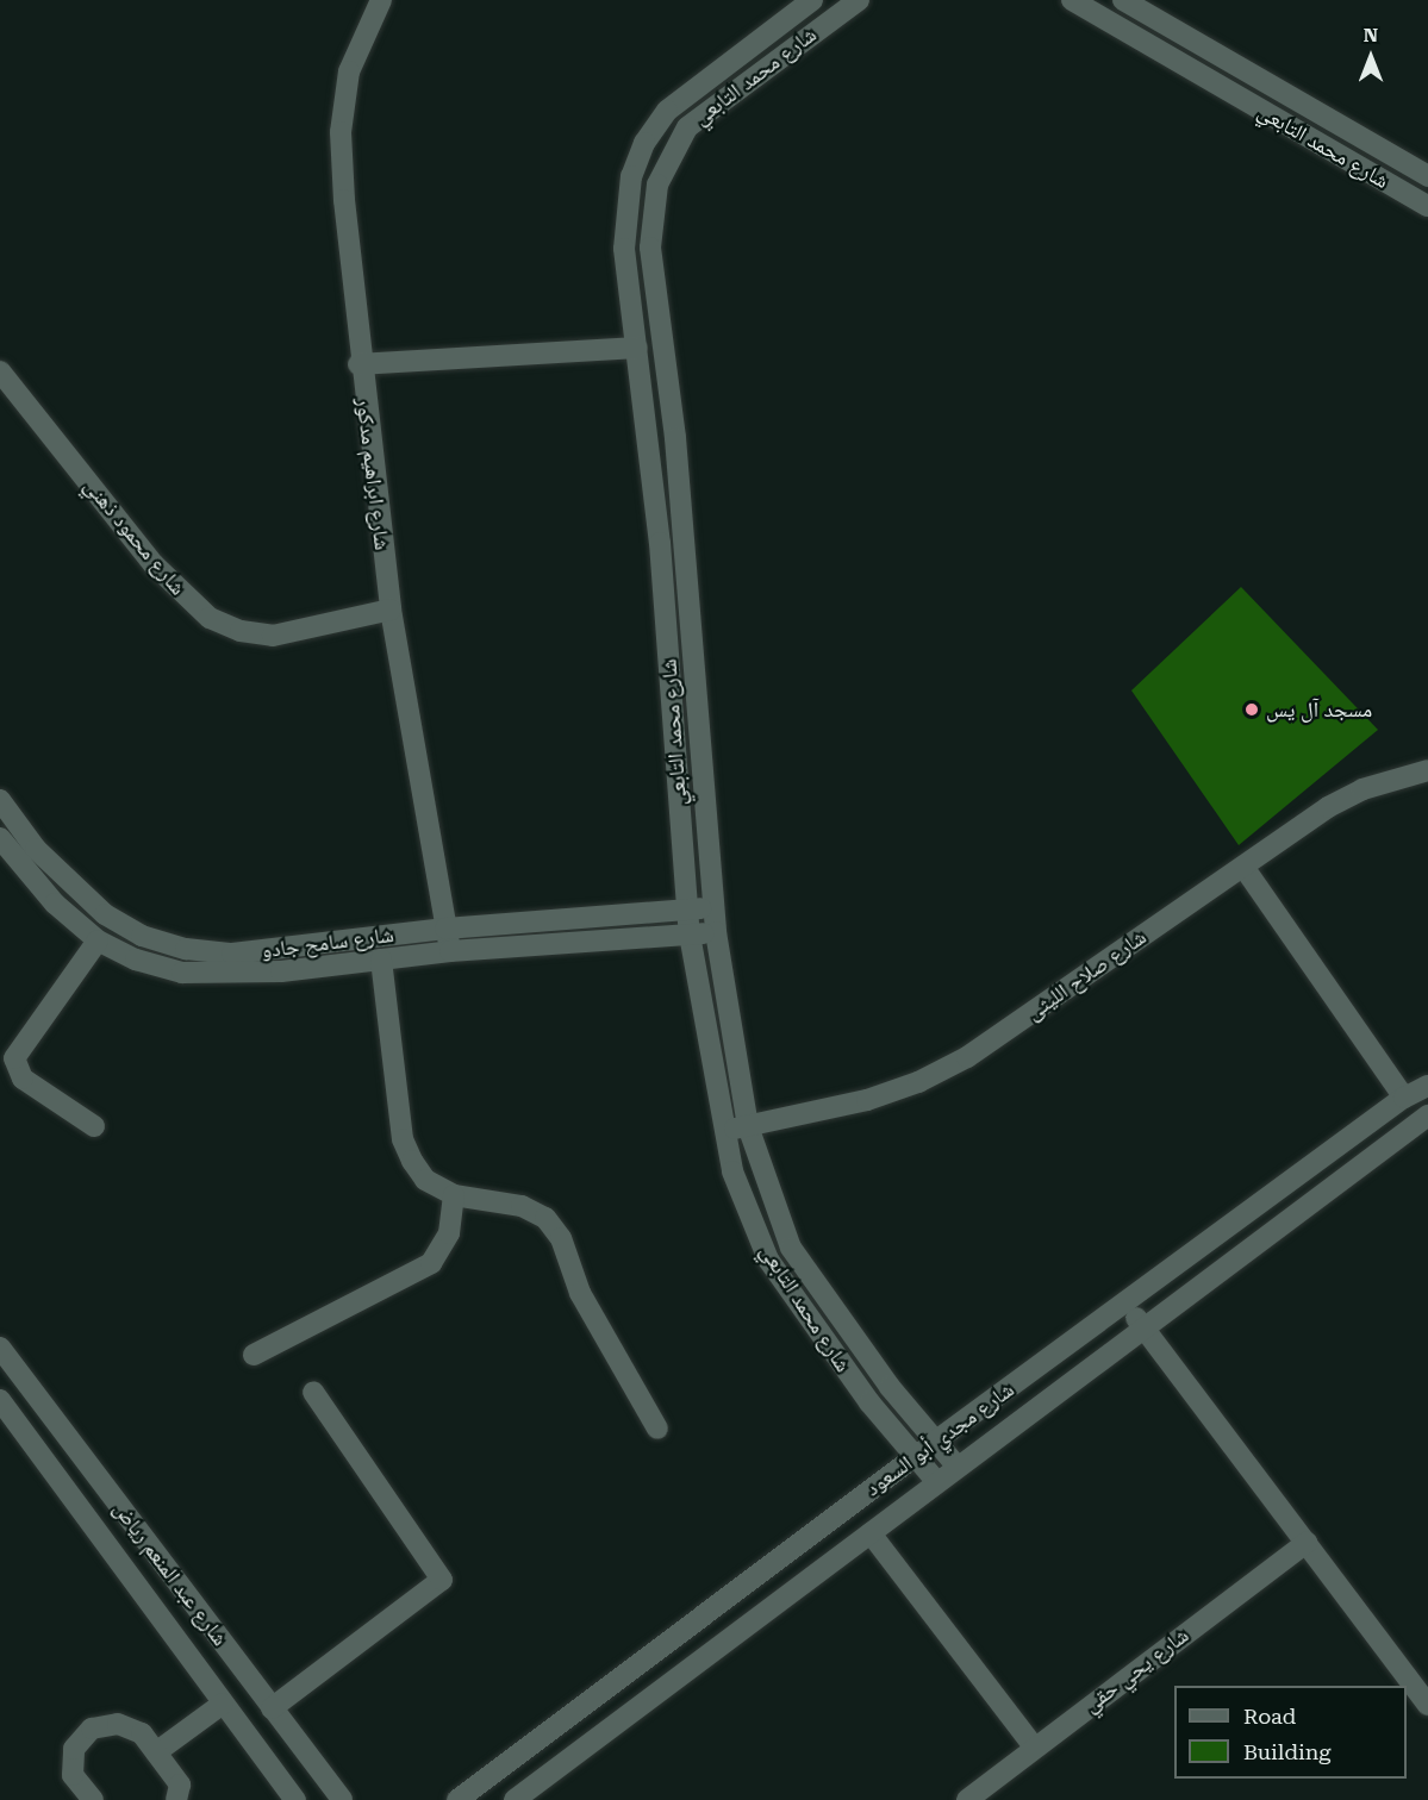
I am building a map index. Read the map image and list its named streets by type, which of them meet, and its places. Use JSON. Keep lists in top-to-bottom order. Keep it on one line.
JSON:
{"streets":{"street":["شارع محمد التابعي","شارع ابراهيم مدكور","شارع محمود ذهني","شارع سامح جادو","شارع صلاح الليثى","شارع مجدي أبو السعود","شارع عبد المنعم رياض","شارع يحي حقي"]},"crossings":[["شارع محمد التابعي","شارع سامح جادو"],["شارع محمد التابعي","شارع صلاح الليثى"],["شارع محمد التابعي","شارع مجدي أبو السعود"],["شارع ابراهيم مدكور","شارع محمود ذهني"],["شارع ابراهيم مدكور","شارع سامح جادو"]],"places":["مسجد آل يس"],"legend":["Road","Building"],"north":"top"}
